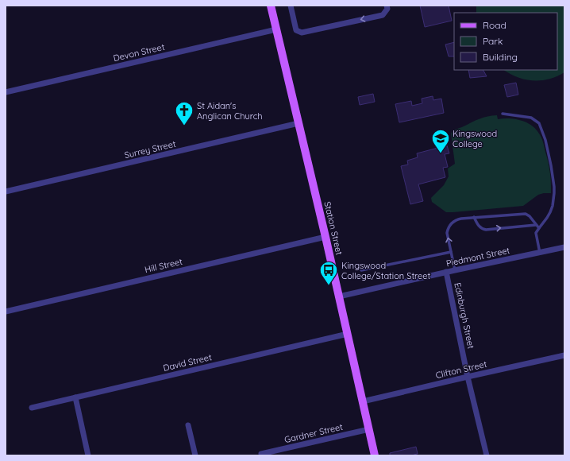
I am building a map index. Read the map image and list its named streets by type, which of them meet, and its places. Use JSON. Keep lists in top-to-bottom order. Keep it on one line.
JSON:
{"streets":{"main road":["Station Street"],"street":["Devon Street","Surrey Street","Piedmont Street","Hill Street","Edinburgh Street","David Street","Clifton Street","Gardner Street"]},"crossings":[["Devon Street","Station Street"],["Surrey Street","Station Street"],["Station Street","Piedmont Street"],["Station Street","Hill Street"],["Station Street","David Street"],["Station Street","Clifton Street"],["Station Street","Gardner Street"],["Piedmont Street","Edinburgh Street"],["Edinburgh Street","Clifton Street"]],"places":{"church":["St Aidan's Anglican Church"],"school or university":["Kingswood College"],"bus stop":["Kingswood College/Station Street"]},"legend":["Road","Park","Building"]}
